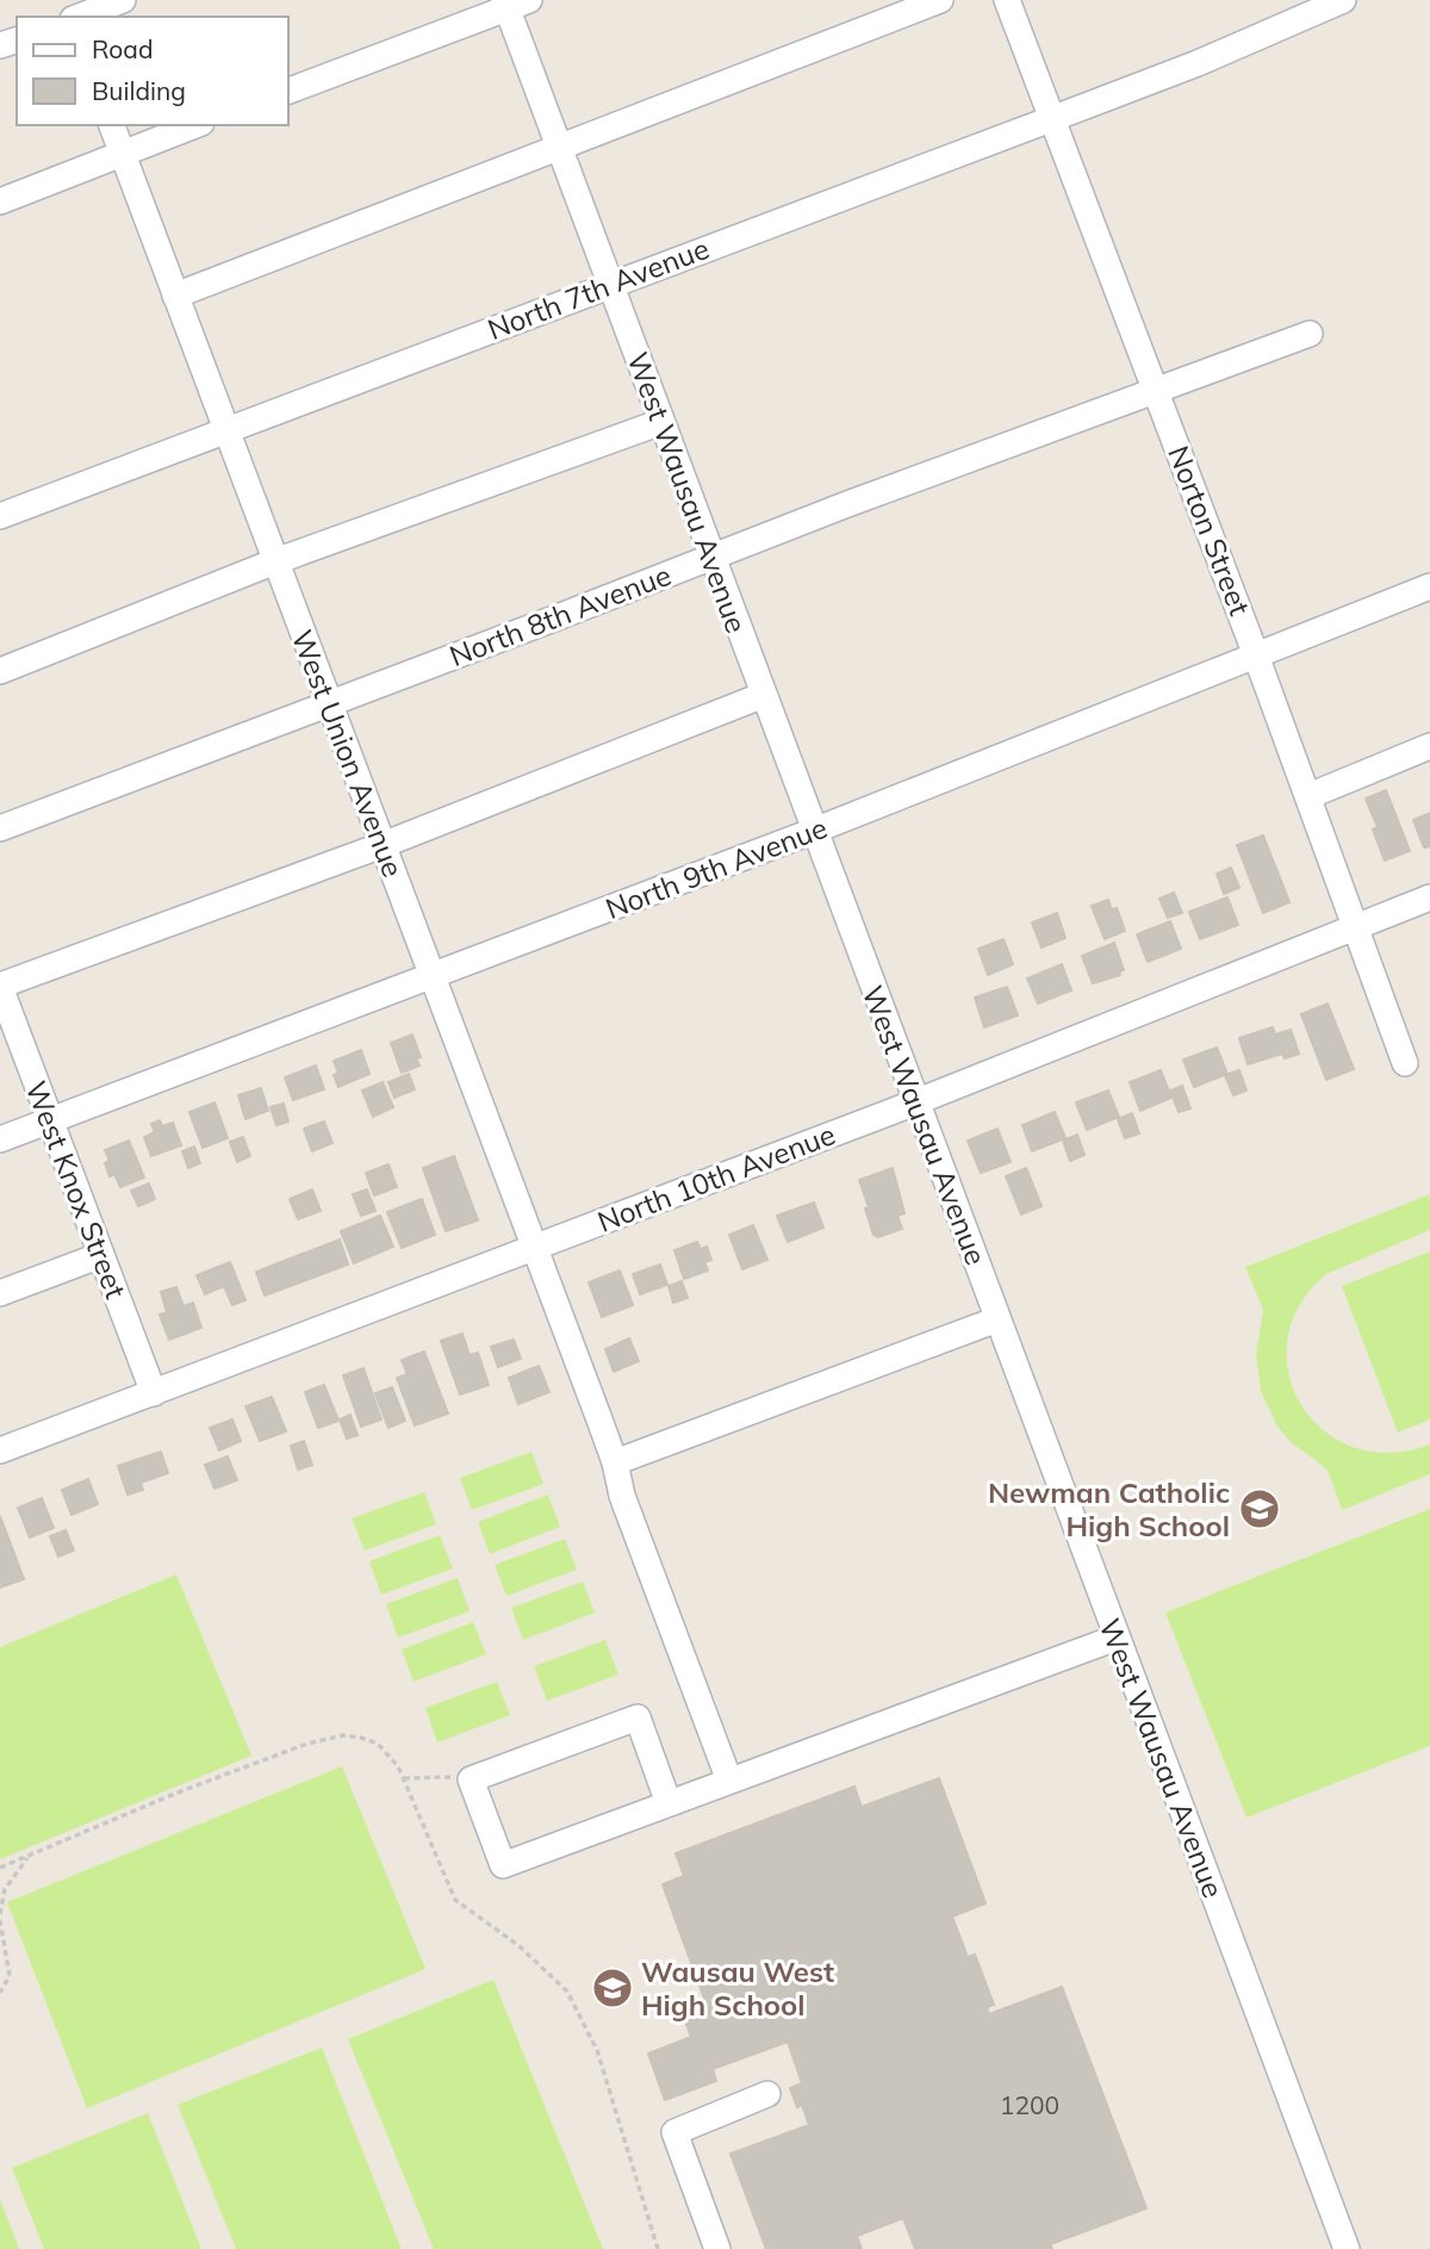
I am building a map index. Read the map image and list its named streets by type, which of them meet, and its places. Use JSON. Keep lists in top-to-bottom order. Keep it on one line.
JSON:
{"streets":{"street":["North 7th Avenue","West Wausau Avenue","Norton Street","North 8th Avenue","West Union Avenue","North 9th Avenue","North 10th Avenue","West Knox Street"]},"crossings":[["North 7th Avenue","West Wausau Avenue"],["North 7th Avenue","Norton Street"],["North 7th Avenue","West Union Avenue"],["West Wausau Avenue","North 8th Avenue"],["West Wausau Avenue","North 9th Avenue"],["West Wausau Avenue","North 10th Avenue"],["Norton Street","North 8th Avenue"],["Norton Street","North 9th Avenue"],["Norton Street","North 10th Avenue"],["North 8th Avenue","West Union Avenue"],["West Union Avenue","North 9th Avenue"],["West Union Avenue","North 10th Avenue"],["North 9th Avenue","West Knox Street"],["North 10th Avenue","West Knox Street"]],"places":{"school or university":["Newman Catholic High School","Wausau West High School"]},"house_numbers":["1200"],"legend":["Road","Building"]}
